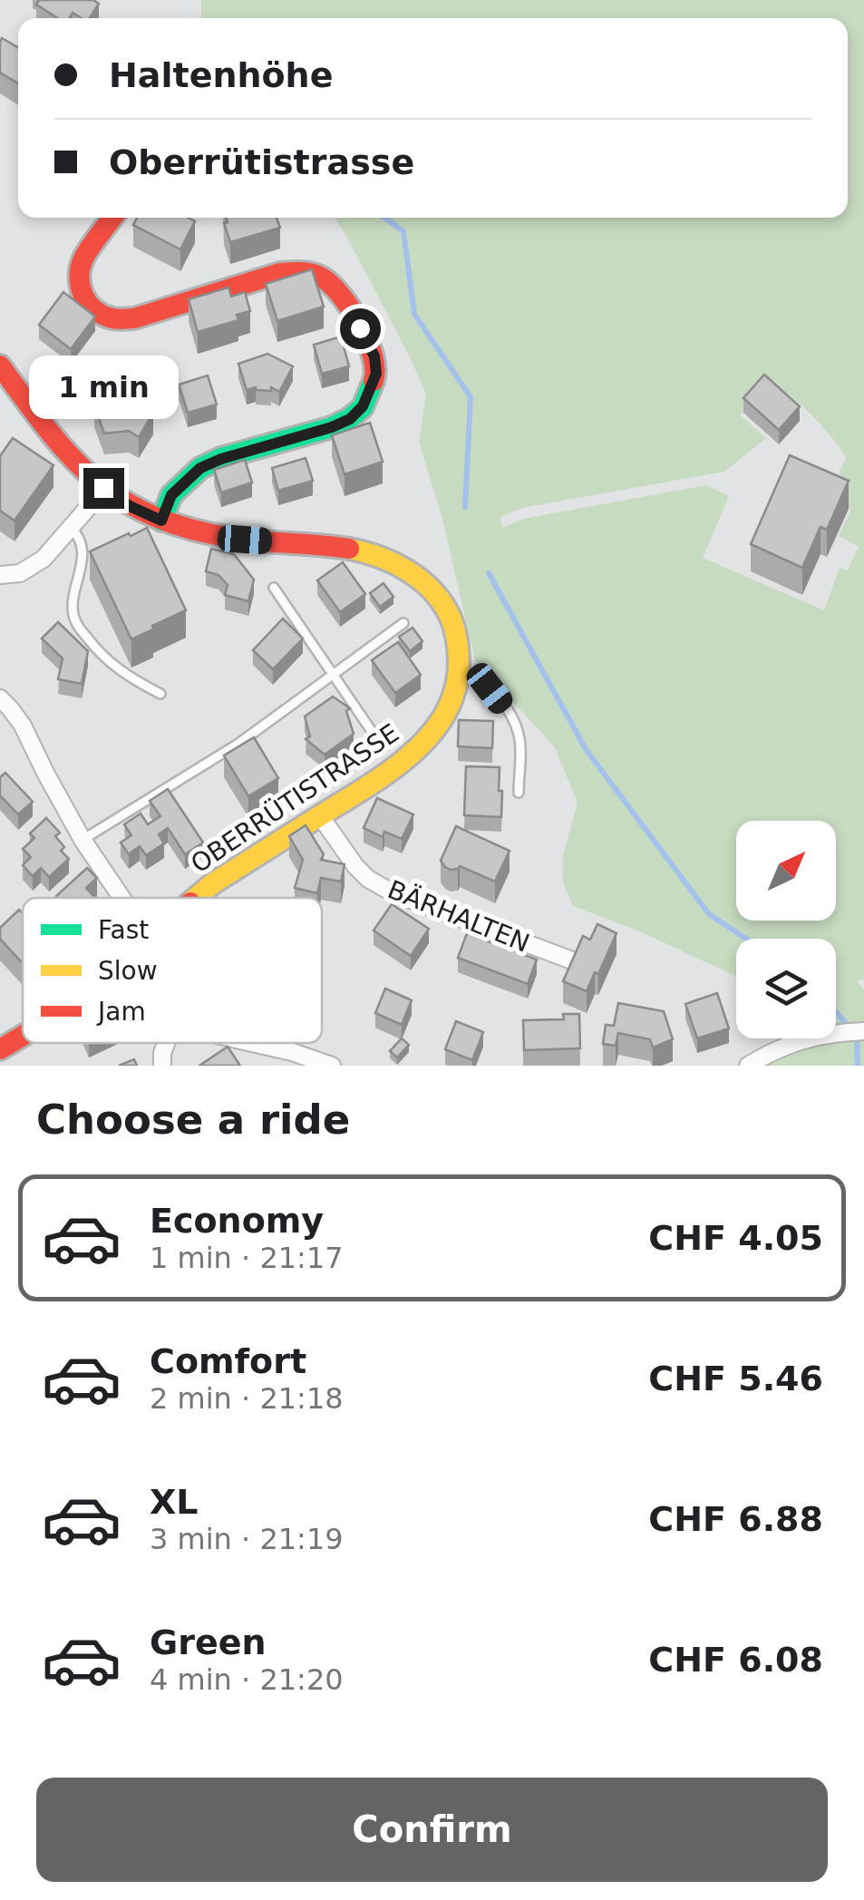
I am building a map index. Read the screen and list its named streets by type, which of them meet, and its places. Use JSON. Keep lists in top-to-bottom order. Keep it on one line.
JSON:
{"streets":{"street":["OBERRÜTISTRASSE","BÄRHALTEN"]},"crossings":[["OBERRÜTISTRASSE","BÄRHALTEN"]],"legend":["Fast","Slow","Jam"],"north":"top right","page":{"banner":["Haltenhöhe","Oberrütistrasse"],"bubble":"1 min","heading":"Choose a ride","list":[{"name":"Economy","note":"1 min · 21:17","value":"CHF 4.05"},{"name":"Comfort","note":"2 min · 21:18","value":"CHF 5.46"},{"name":"XL","note":"3 min · 21:19","value":"CHF 6.88"},{"name":"Green","note":"4 min · 21:20","value":"CHF 6.08"}],"buttons":"Confirm"}}
